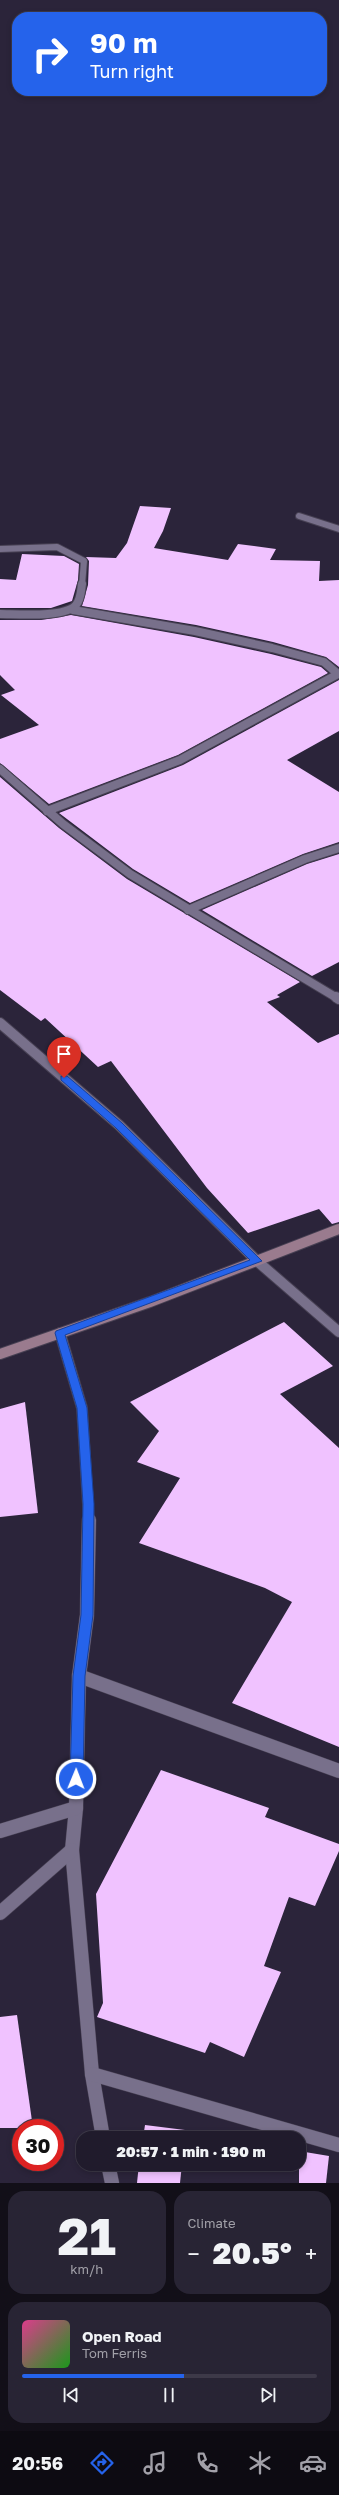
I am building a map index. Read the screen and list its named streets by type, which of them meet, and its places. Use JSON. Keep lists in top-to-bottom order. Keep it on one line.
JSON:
{"page":{"turn":["90 m","Turn right"],"limit":"30","trip":"20:57 · 1 min · 190 m","tile":[["21","km/h"],"Climate"],"heat":["−","20.5°","+"],"song":["Open Road","Tom Ferris"],"tabs":"20:56"}}
